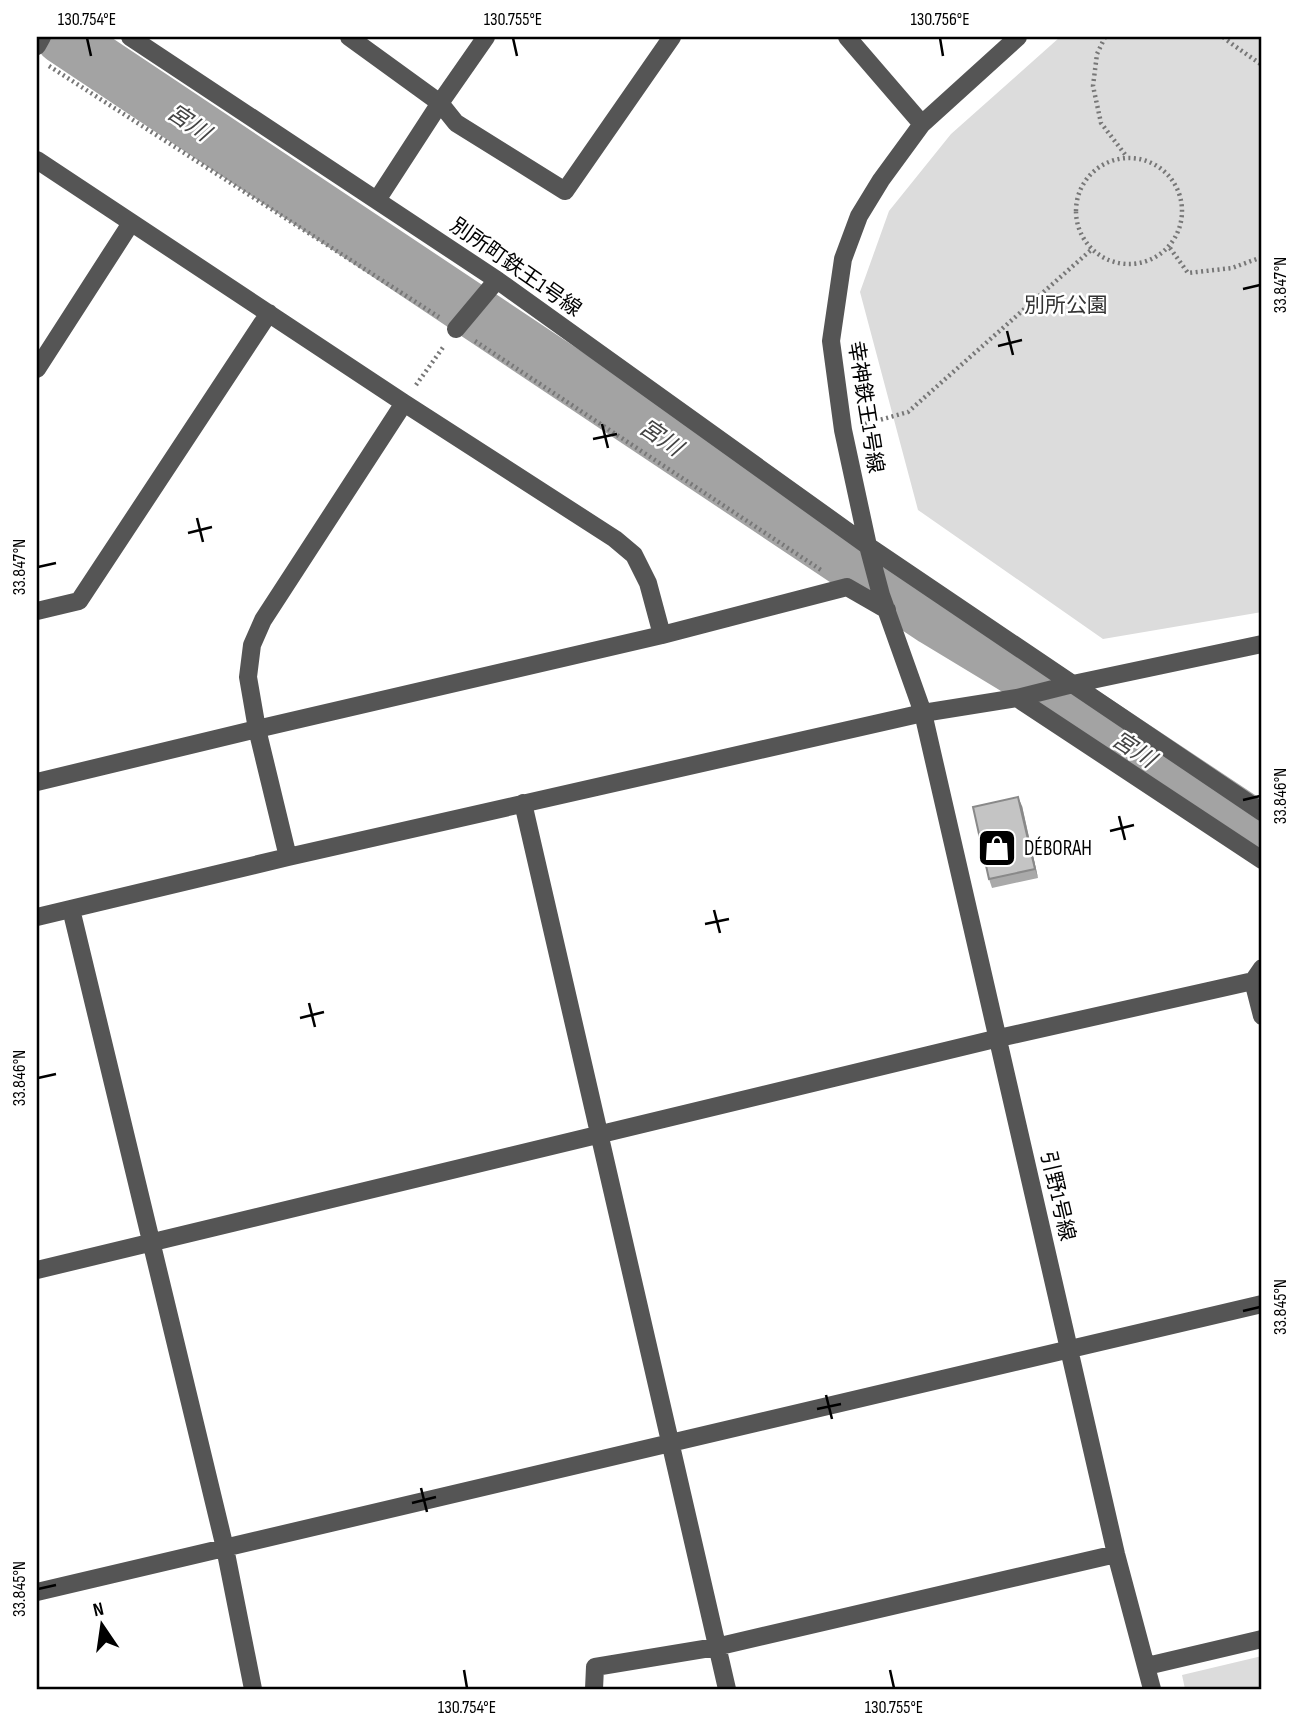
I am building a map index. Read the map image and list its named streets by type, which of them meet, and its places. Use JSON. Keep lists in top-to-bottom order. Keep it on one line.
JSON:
{"streets":{"street":["別所町鉄王1号線","幸神鉄王1号線","引野1号線"]},"crossings":[["別所町鉄王1号線","幸神鉄王1号線"],["幸神鉄王1号線","引野1号線"]],"water":["宮川"],"parks":["別所公園"],"places":{"shop":["DÉBORAH"]},"north":"top","coordinates":["130.754°E","130.755°E","130.756°E","33.847°N","33.846°N","33.845°N"]}
